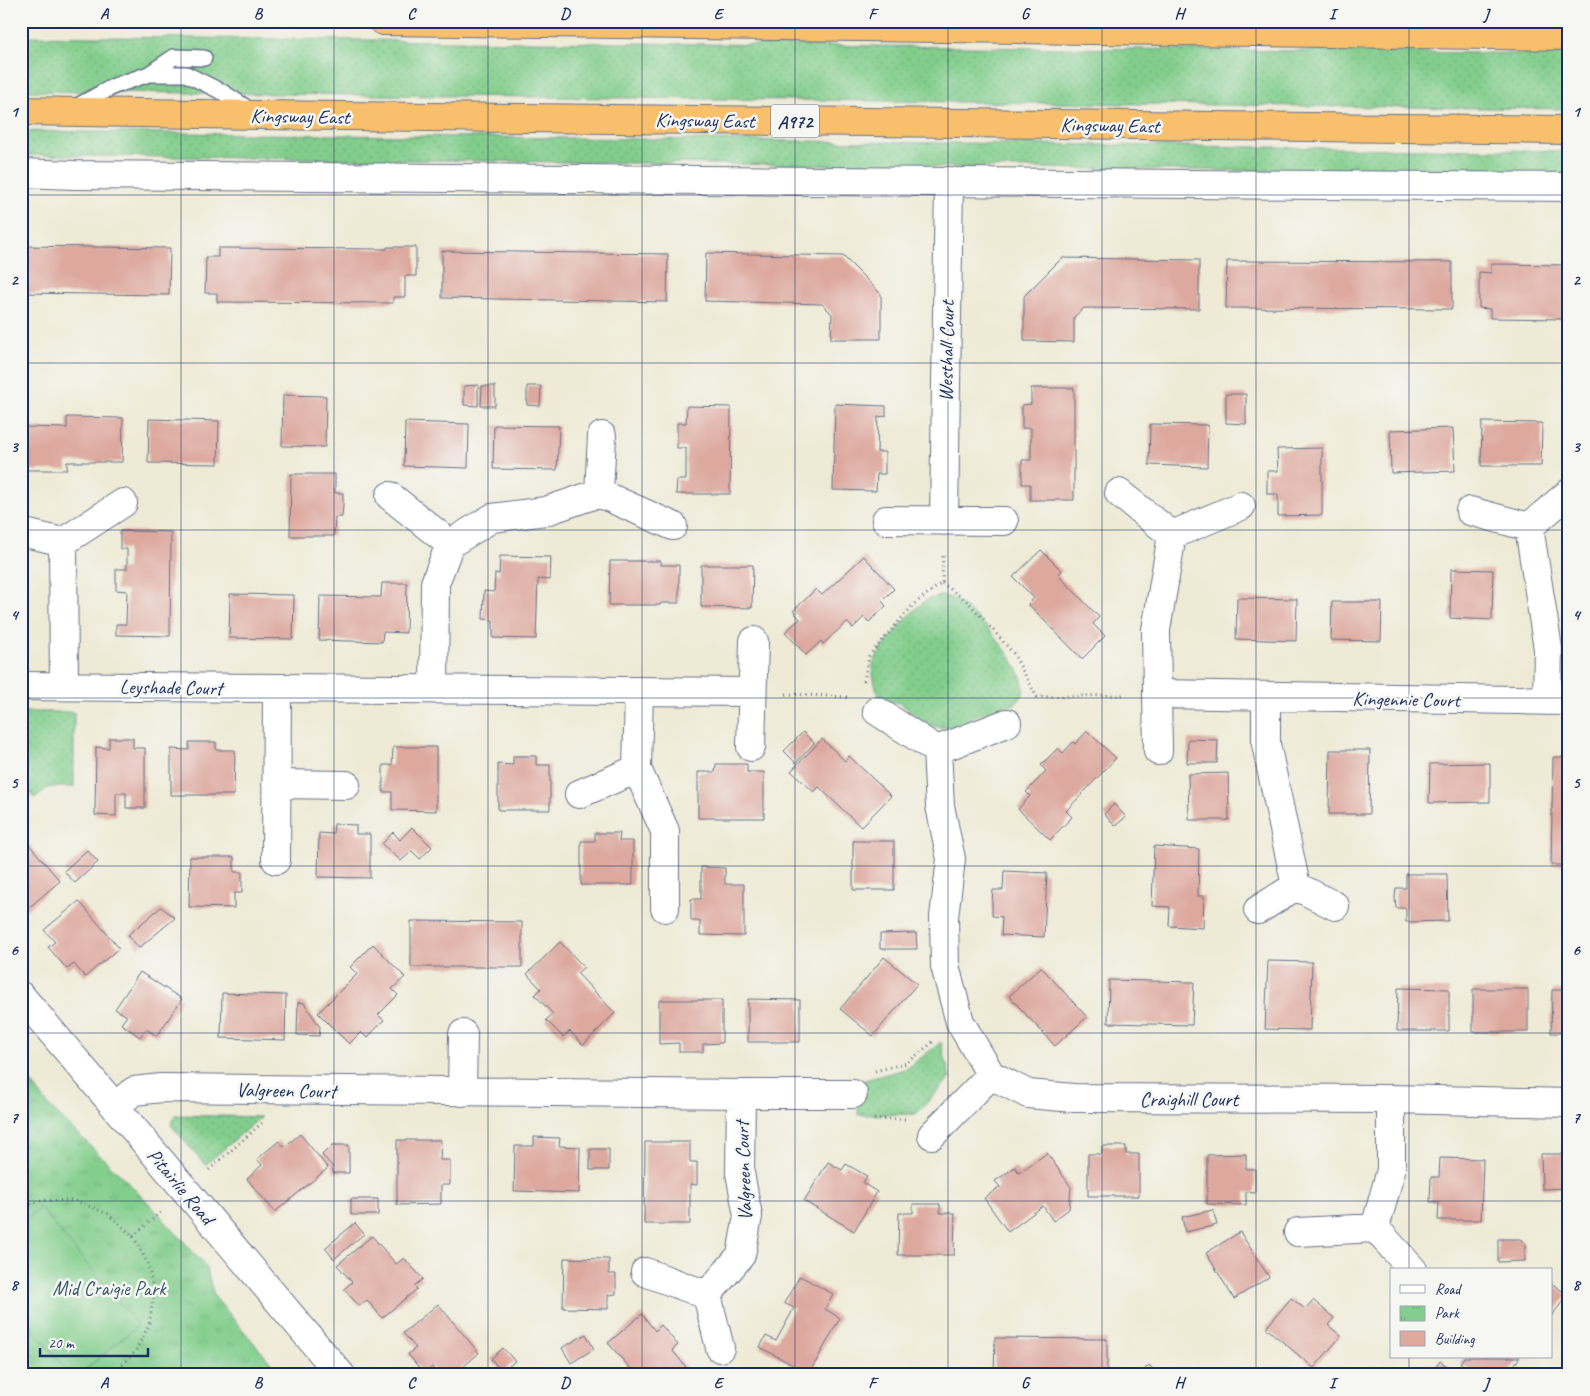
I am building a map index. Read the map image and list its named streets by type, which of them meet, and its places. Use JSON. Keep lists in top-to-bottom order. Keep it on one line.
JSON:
{"streets":{"highway":["Kingsway East","A972"],"street":["Westhall Court","Leyshade Court","Kingennie Court","Valgreen Court","Craighill Court","Pitairlie Road"]},"crossings":[["Valgreen Court","Pitairlie Road"]],"parks":["Mid Craigie Park"],"legend":["Road","Park","Building"],"scale_bar":"20 m","grid":{"columns":["A","B","C","D","E","F","G","H","I","J"],"rows":["1","2","3","4","5","6","7","8"]}}
